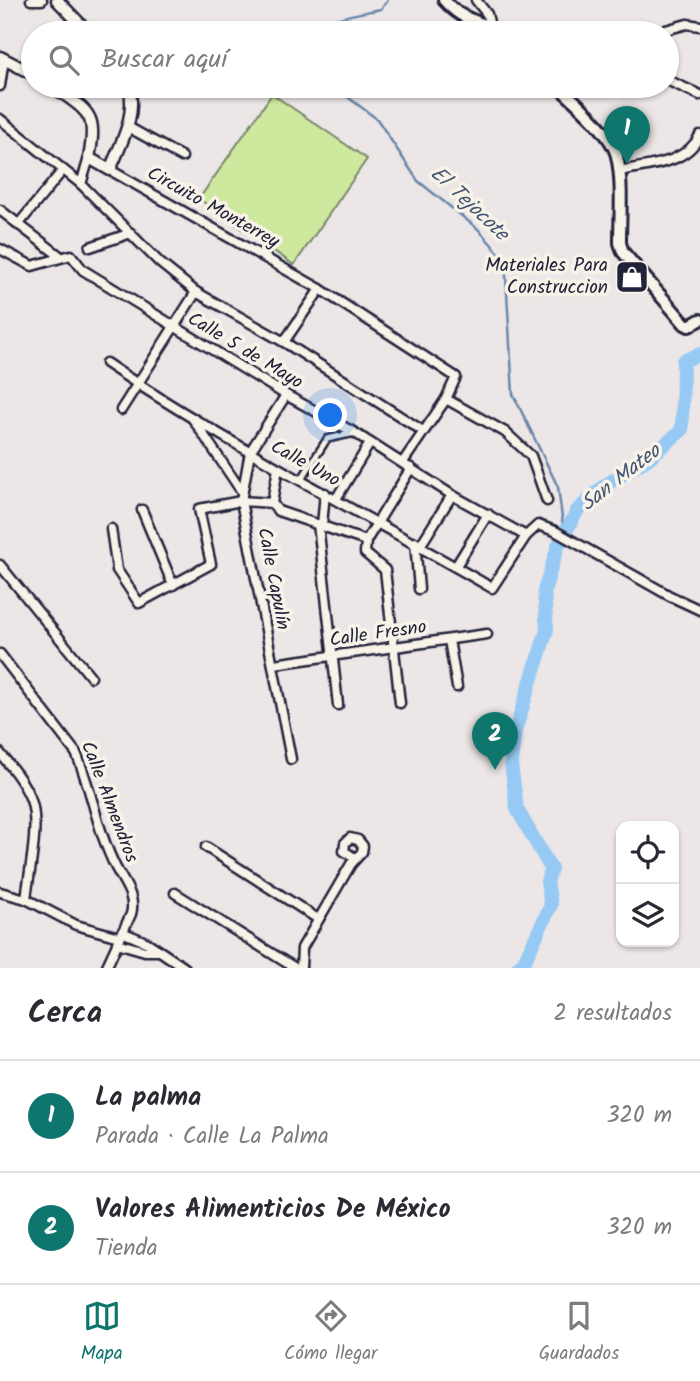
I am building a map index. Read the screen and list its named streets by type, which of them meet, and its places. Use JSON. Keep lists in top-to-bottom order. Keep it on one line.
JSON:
{"streets":{"street":["Circuito Monterrey","Calle 5 de Mayo","Calle Uno","Calle Capulín","Calle Fresno","Calle Almendros"]},"crossings":[["Calle 5 de Mayo","Calle Uno"],["Calle Capulín","Calle Fresno"]],"water":["El Tejocote","San Mateo"],"places":{"shop":["Materiales Para Construccion"]},"page":{"search":"Buscar aquí","pins":["1","2"],"heading":["Cerca","2 resultados"],"list":[{"mark":"1","name":"La palma","note":"Parada · Calle La Palma","value":"320 m"},{"mark":"2","name":"Valores Alimenticios De México","note":"Tienda","value":"320 m"}],"nav":["Mapa","Cómo llegar","Guardados"]}}
